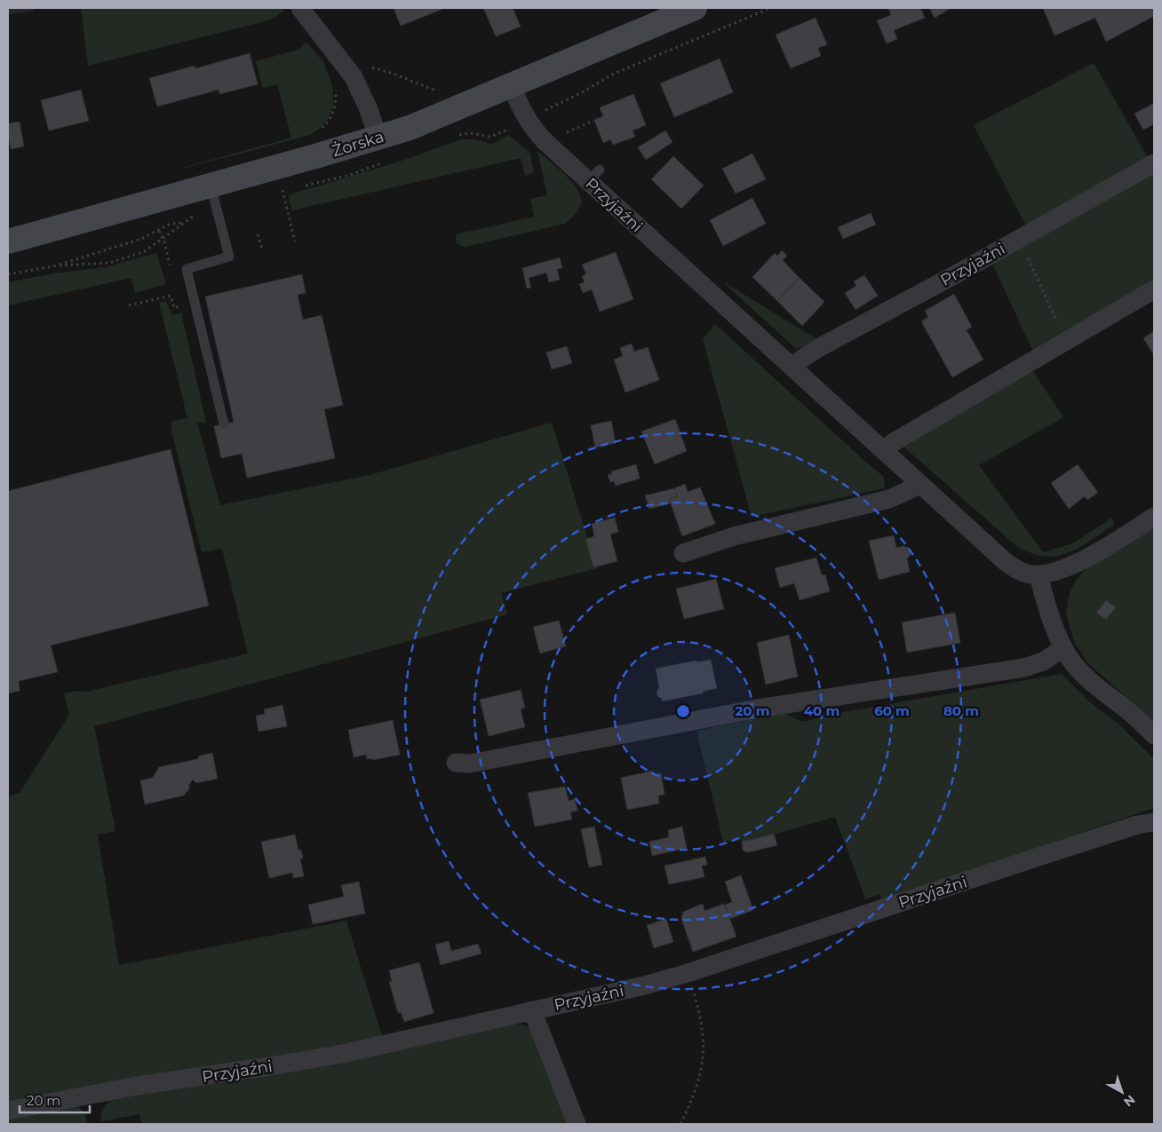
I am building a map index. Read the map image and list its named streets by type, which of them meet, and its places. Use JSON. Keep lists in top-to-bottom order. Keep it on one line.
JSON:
{"streets":{"main road":["Żorska"],"street":["Przyjaźni"]},"crossings":[["Żorska","Przyjaźni"]],"scale_bar":"20 m","north":"bottom right","rings":["20 m","40 m","60 m","80 m"]}
